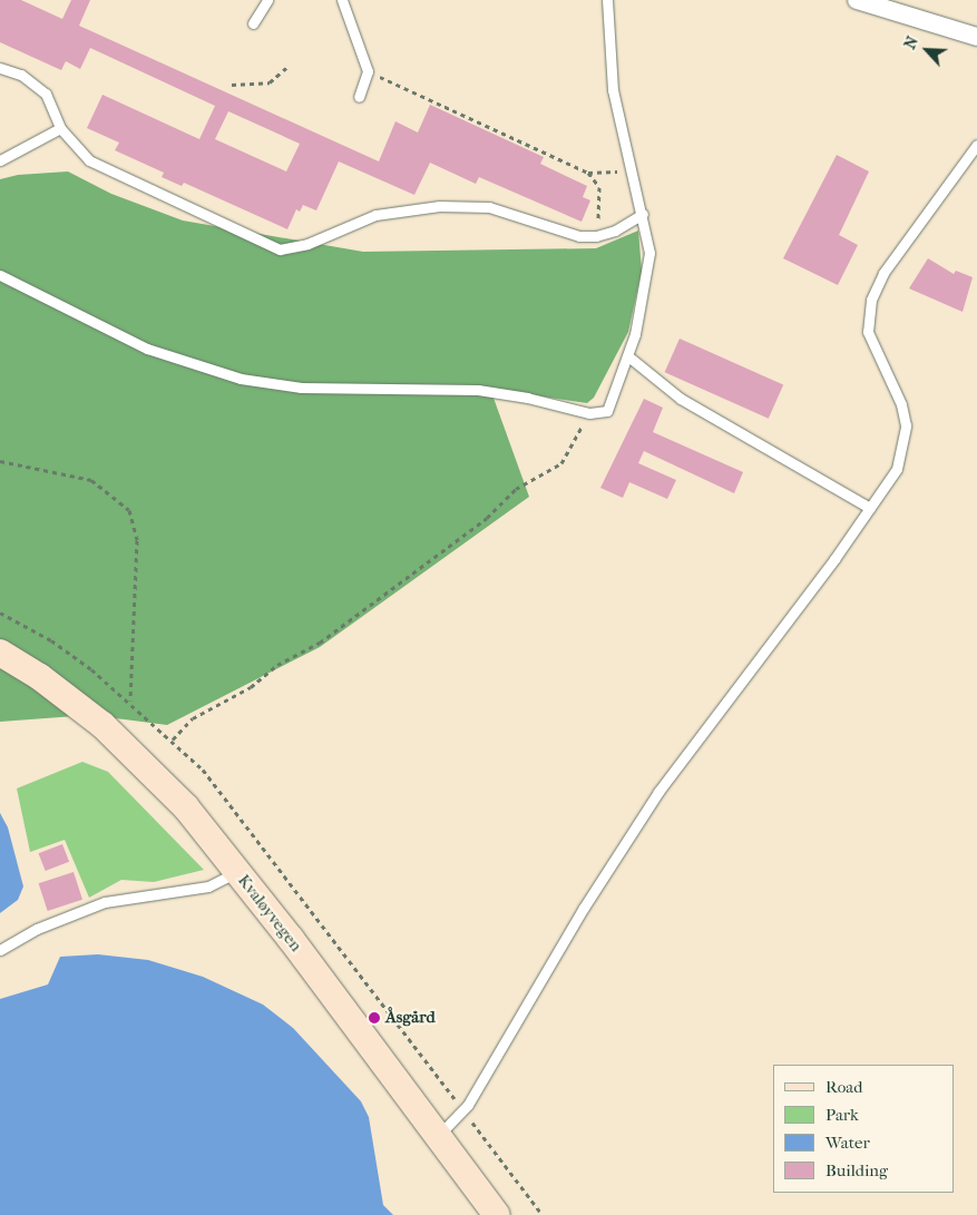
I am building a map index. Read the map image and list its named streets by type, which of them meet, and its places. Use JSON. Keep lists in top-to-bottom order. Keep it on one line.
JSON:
{"streets":{"street":["Kvaløyvegen"]},"places":["Åsgård"],"legend":["Road","Park","Water","Building"],"north":"top left"}
